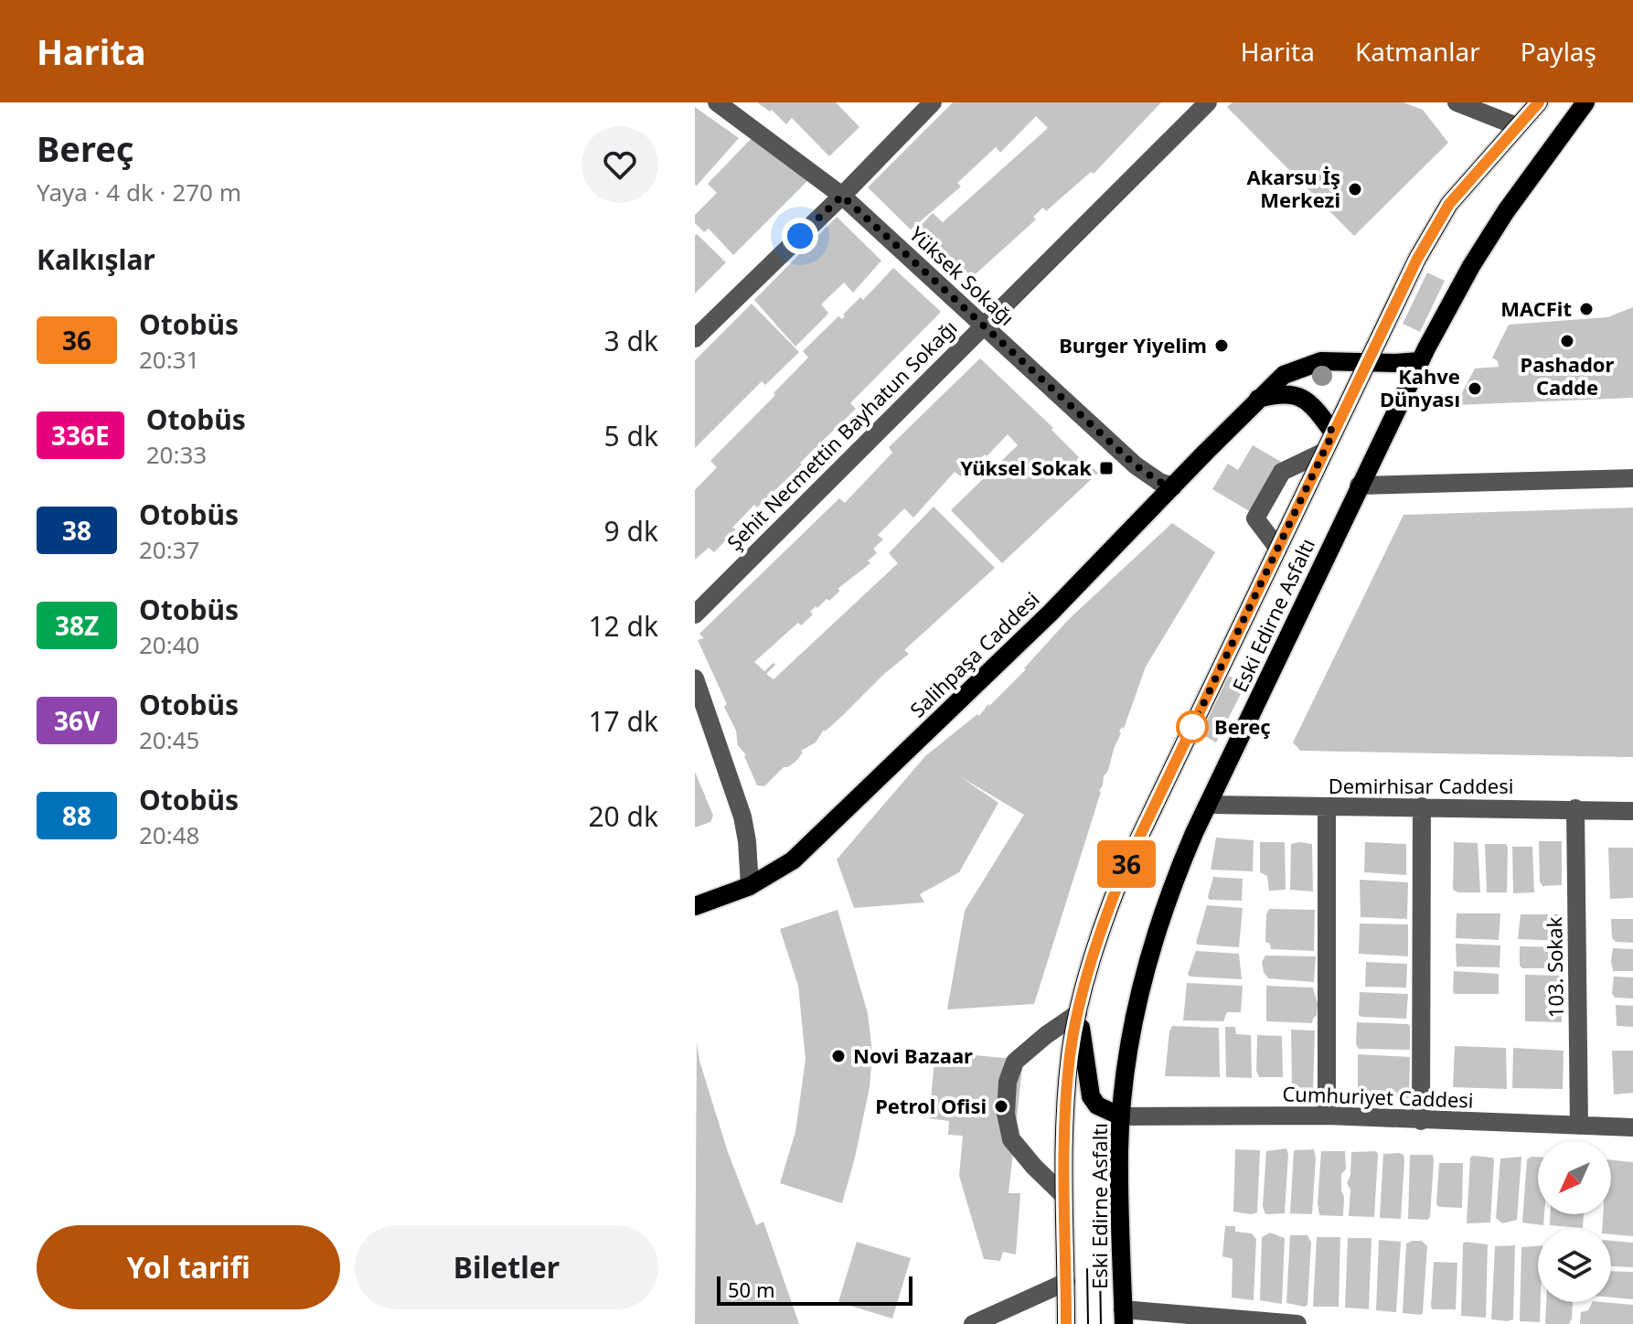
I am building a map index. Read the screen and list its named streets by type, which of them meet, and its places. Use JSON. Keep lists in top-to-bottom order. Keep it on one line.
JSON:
{"streets":{"main road":["Eski Edirne Asfaltı","Salihpaşa Caddesi"],"street":["Yüksek Sokağı","Şehit Necmettin Bayhatun Sokağı","Demirhisar Caddesi","103. Sokak","Cumhuriyet Caddesi"]},"crossings":[["Yüksek Sokağı","Şehit Necmettin Bayhatun Sokağı"],["Yüksek Sokağı","Salihpaşa Caddesi"],["Eski Edirne Asfaltı","Salihpaşa Caddesi"],["Eski Edirne Asfaltı","Demirhisar Caddesi"],["Eski Edirne Asfaltı","Cumhuriyet Caddesi"],["Demirhisar Caddesi","103. Sokak"],["103. Sokak","Cumhuriyet Caddesi"]],"places":{"other":["Akarsu İş Merkezi","MACFit","Pashador Cadde","Burger Yiyelim","Kahve Dünyası","Bereç","Novi Bazaar","Petrol Ofisi"],"transit":["Yüksel Sokak"]},"lines":["bus line 36"],"scale_bar":"50 m","north":"bottom left","page":{"header":"Harita","nav":["Harita","Katmanlar","Paylaş"],"heading":[["Bereç","Yaya · 4 dk · 270 m"],"Kalkışlar"],"on_map":"36","list":[{"mark":"36","name":"Otobüs","note":"20:31","value":"3 dk"},{"mark":"336E","name":"Otobüs","note":"20:33","value":"5 dk"},{"mark":"38","name":"Otobüs","note":"20:37","value":"9 dk"},{"mark":"38Z","name":"Otobüs","note":"20:40","value":"12 dk"},{"mark":"36V","name":"Otobüs","note":"20:45","value":"17 dk"},{"mark":"88","name":"Otobüs","note":"20:48","value":"20 dk"}],"buttons":["Yol tarifi","Biletler"],"scale":"50 m"}}
